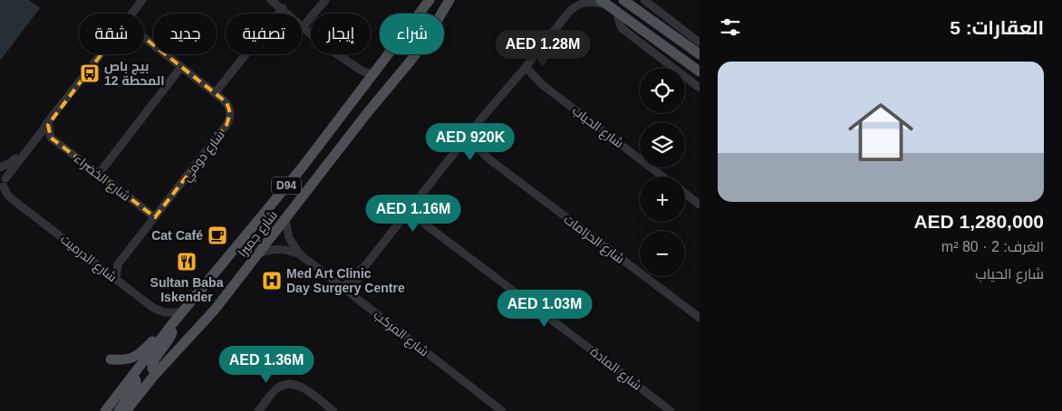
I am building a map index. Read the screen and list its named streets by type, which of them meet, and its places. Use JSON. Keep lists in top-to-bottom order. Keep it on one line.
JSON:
{"streets":{"main road":["D94","شارع جميرا"],"street":["شارع الحياب","شارع دومي","شارع الخضراء","شارع الحزامات","شارع الدرميت","شارع المركب","شارع المادة"]},"crossings":[["شارع دومي","شارع الخضراء"],["شارع جميرا","شارع الدرميت"],["شارع جميرا","شارع المركب"]],"places":{"bus stop":["بيج باص المحطة 12"],"cafe":["Cat Café"],"restaurant":["Sultan Baba Iskender"],"hospital":["Med Art Clinic Day Surgery Centre"]},"page":{"heading":"العقارات: 5","chip":["شراء","إيجار","تصفية","جديد","شقة"],"price":["AED 1.28M","AED 920K","AED 1.16M","AED 1.03M","AED 1.36M"],"list":[{"name":"AED 1,280,000","note":"الغرف: 2 · 80 m² · شارع الحياب"}],"map_buttons":["+","−"]}}
